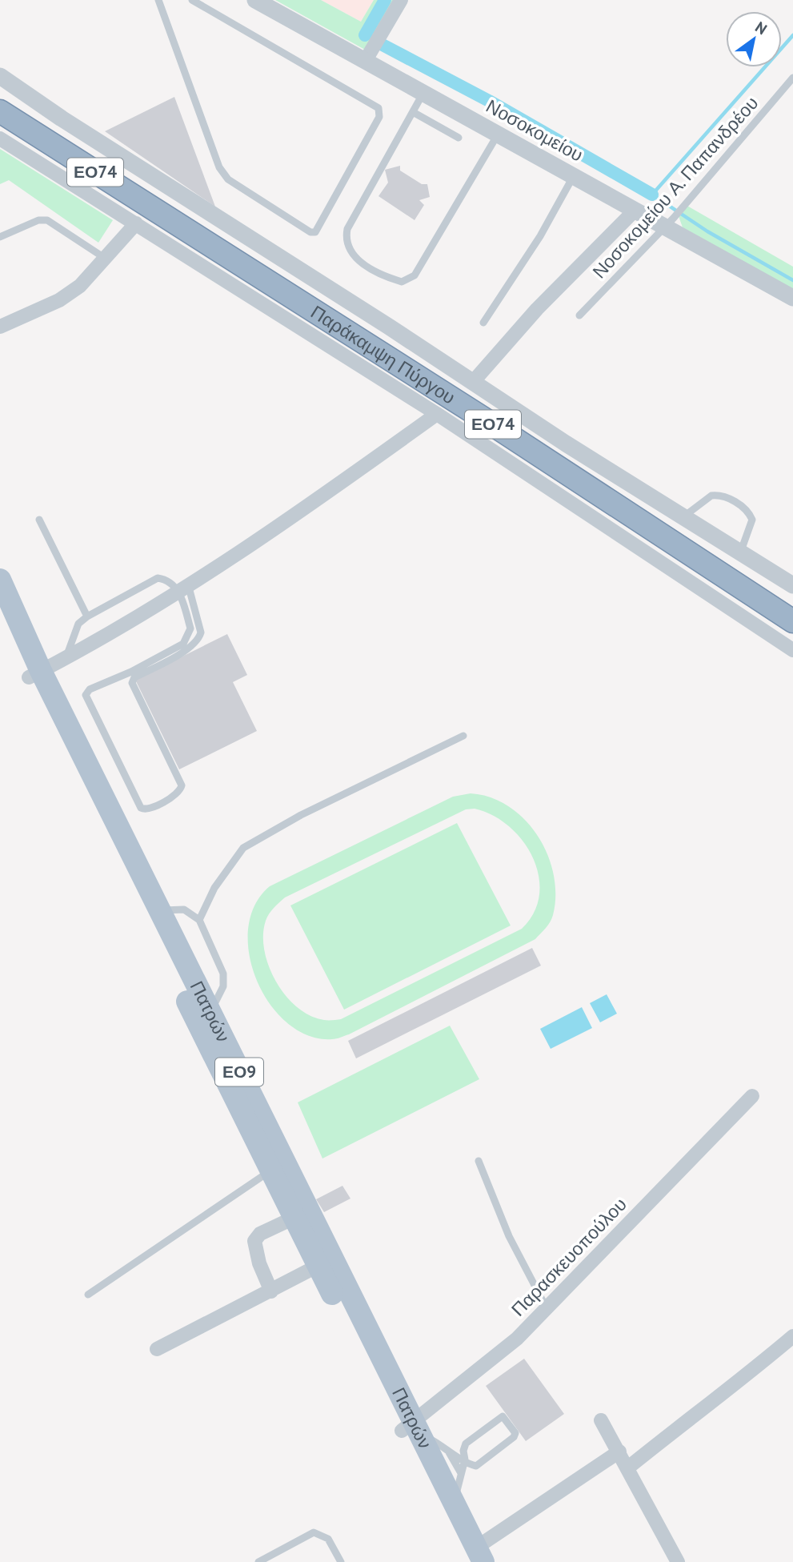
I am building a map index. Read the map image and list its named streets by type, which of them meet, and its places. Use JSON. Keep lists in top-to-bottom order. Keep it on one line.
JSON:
{"streets":{"highway":["ΕΟ74","Παράκαμψη Πύργου"],"main road":["Πατρών","ΕΟ9"],"street":["Νοσοκομείου","Παρασκευοπούλου"],"lane":["Νοσοκομείου Α. Παπανδρέου"]},"crossings":[["Νοσοκομείου","Νοσοκομείου Α. Παπανδρέου"],["Πατρών","Παρασκευοπούλου"]],"north":"top right"}
